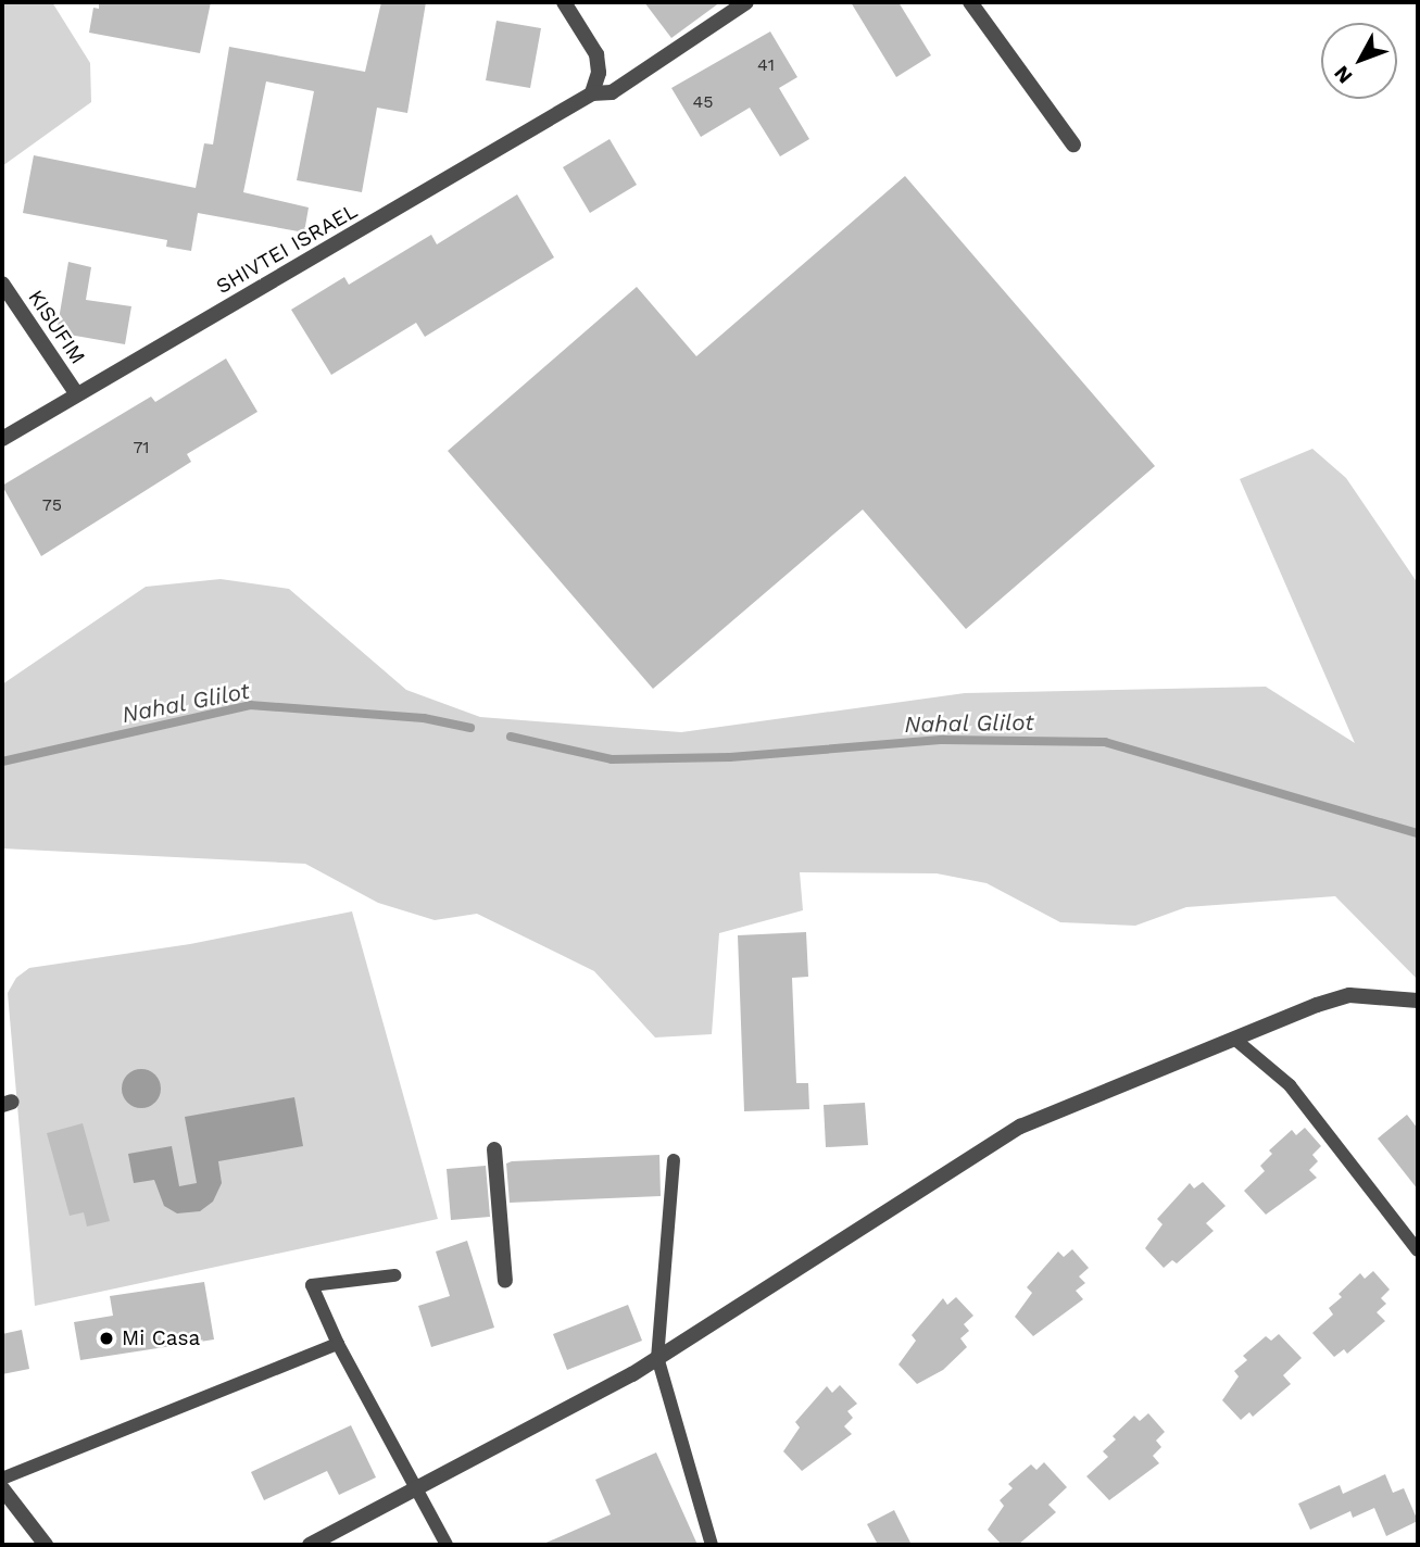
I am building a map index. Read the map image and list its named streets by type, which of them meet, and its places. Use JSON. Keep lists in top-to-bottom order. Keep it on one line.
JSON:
{"streets":{"street":["SHIVTEI ISRAEL","KISUFIM"]},"crossings":[["SHIVTEI ISRAEL","KISUFIM"]],"water":["Nahal Glilot"],"places":["Mi Casa"],"house_numbers":["41","45","71","75"],"north":"bottom left"}
